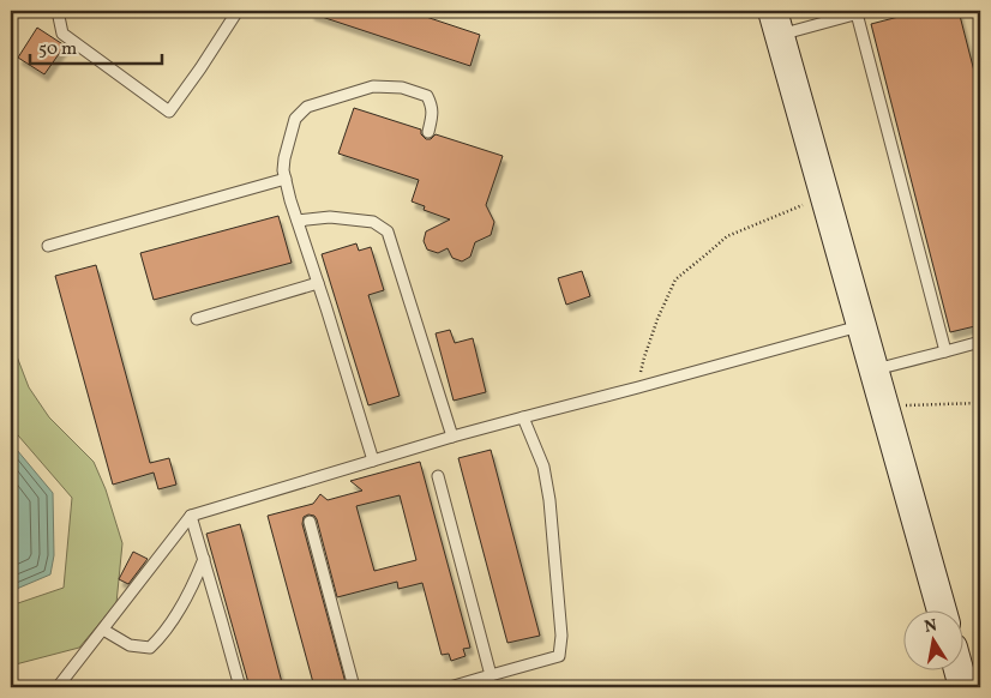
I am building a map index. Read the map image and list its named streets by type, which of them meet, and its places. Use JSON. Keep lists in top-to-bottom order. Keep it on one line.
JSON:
{"scale_bar":"50 m","north":"top"}
